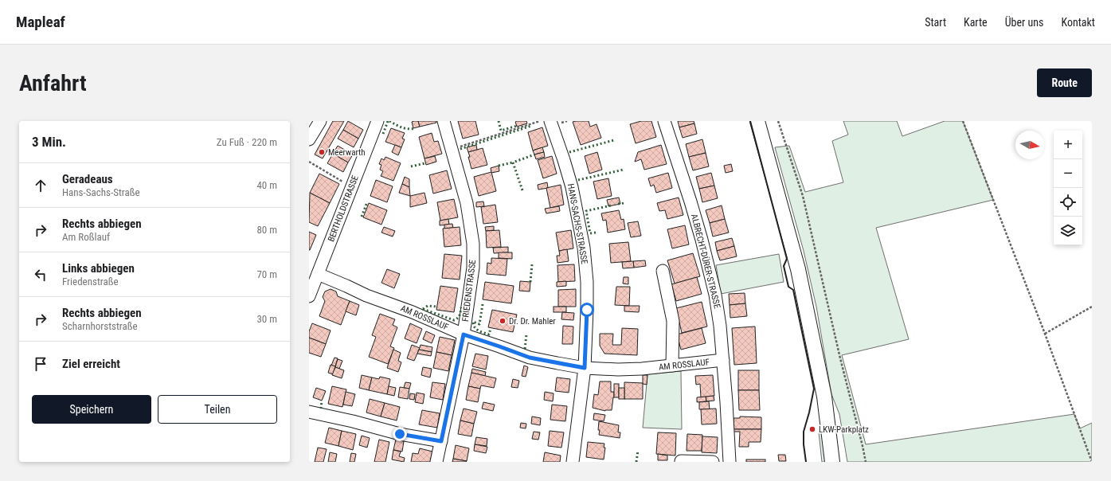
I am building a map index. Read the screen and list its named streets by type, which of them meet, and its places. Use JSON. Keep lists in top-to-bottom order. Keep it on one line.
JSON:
{"streets":{"street":["BERTHOLDSTRASSE","HANS-SACHS-STRASSE","ALBRECHT-DÜRER-STRASSE","FRIEDENSTRASSE","AM ROSSLAUF"]},"crossings":[["BERTHOLDSTRASSE","AM ROSSLAUF"],["HANS-SACHS-STRASSE","AM ROSSLAUF"],["ALBRECHT-DÜRER-STRASSE","AM ROSSLAUF"],["FRIEDENSTRASSE","AM ROSSLAUF"]],"places":["Meerwarth","Dr. Dr. Mahler","LKW-Parkplatz"],"north":"right","page":{"header":"Mapleaf","nav":["Start","Karte","Über uns","Kontakt"],"buttons":["Route",["Speichern","Teilen"]],"title":"Anfahrt","heading":["3 Min.","Zu Fuß · 220 m"],"map_buttons":["+","−"],"list":[["Geradeaus","Hans-Sachs-Straße","40 m"],["Rechts abbiegen","Am Roßlauf","80 m"],["Links abbiegen","Friedenstraße","70 m"],["Rechts abbiegen","Scharnhorststraße","30 m"],"Ziel erreicht"]}}
